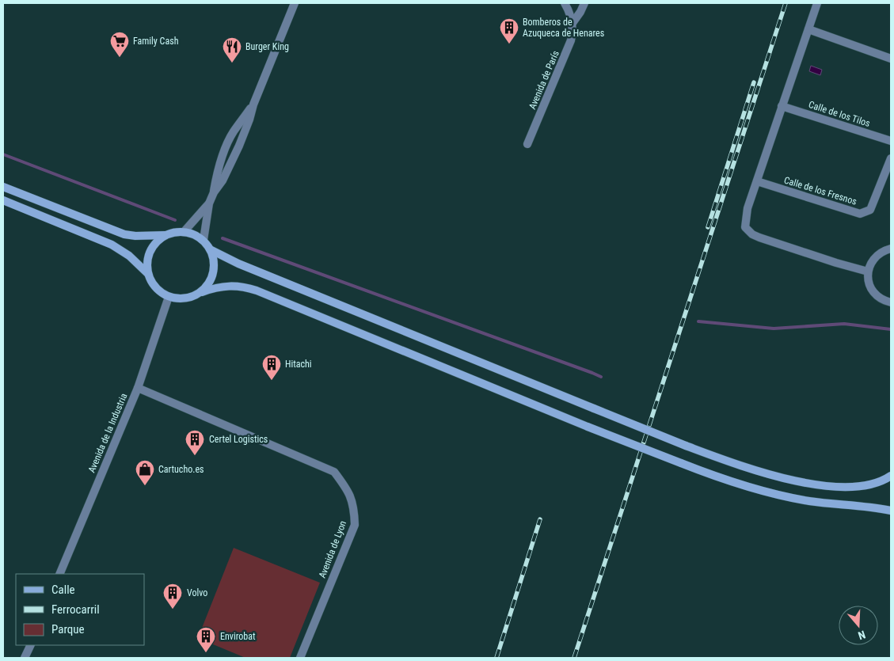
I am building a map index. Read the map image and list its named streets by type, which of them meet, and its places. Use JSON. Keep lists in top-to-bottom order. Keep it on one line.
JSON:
{"streets":{"street":["Avenida de París","Calle de los Tilos","Calle de los Fresnos","Avenida de la Industria","Avenida de Lyon"]},"crossings":[["Avenida de la Industria","Avenida de Lyon"]],"places":{"building":["Bomberos de Azuqueca de Henares","Hitachi","Certel Logistics","Volvo","Envirobat"],"supermarket":["Family Cash"],"restaurant":["Burger King"],"shop":["Cartucho.es"]},"legend":["Calle","Ferrocarril","Parque"],"north":"bottom"}
